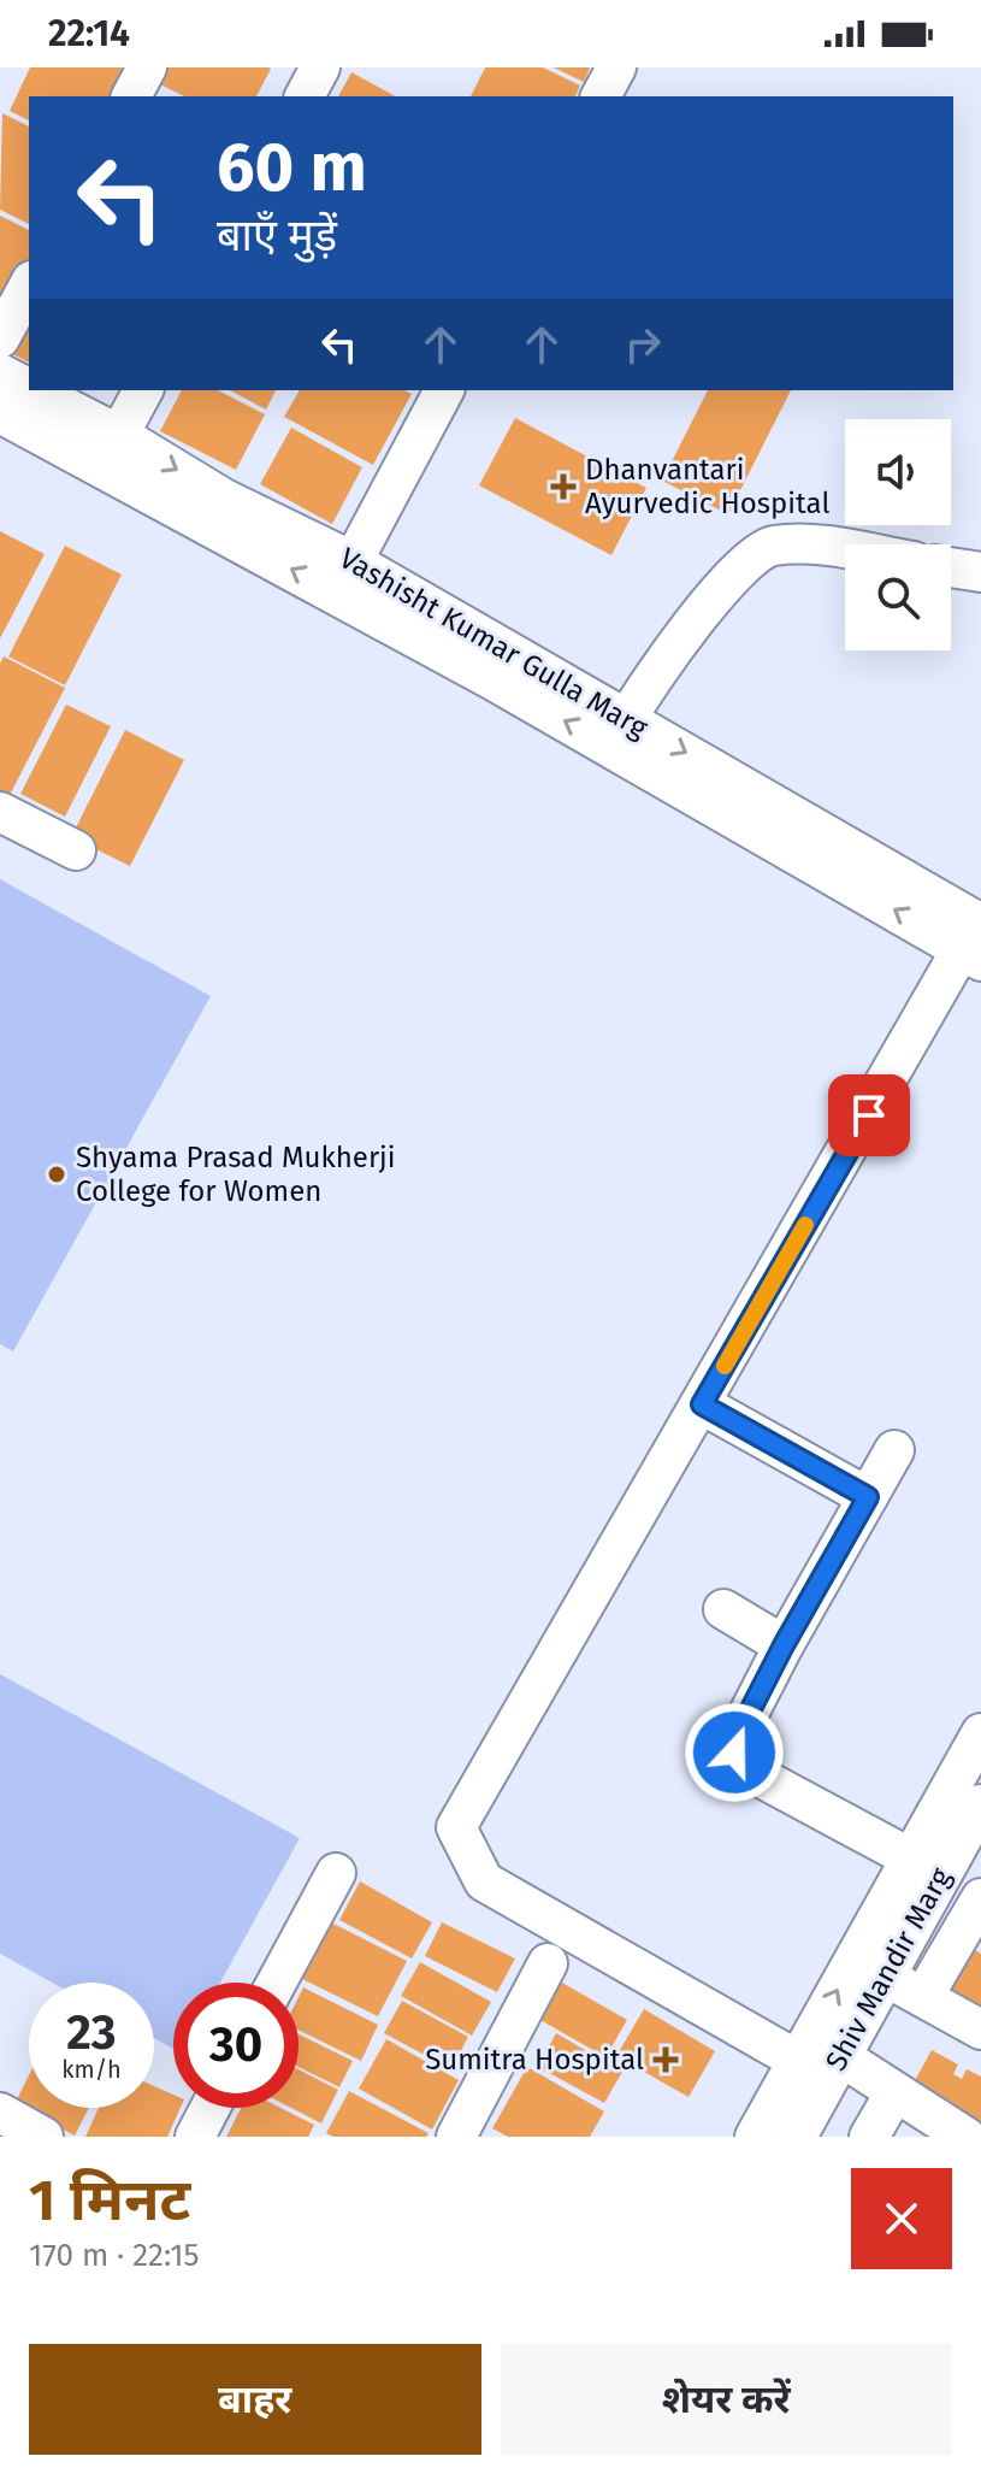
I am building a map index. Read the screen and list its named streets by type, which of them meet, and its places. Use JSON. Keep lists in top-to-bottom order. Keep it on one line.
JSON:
{"streets":{"street":["Vashisht Kumar Gulla Marg","Shiv Mandir Marg"]},"places":{"health":["Dhanvantari Ayurvedic Hospital","Sumitra Hospital"],"other":["Shyama Prasad Mukherji College for Women"]},"page":{"status":"22:14","turn":["60 m","बाएँ मुड़ें"],"speed":"23 km/h","limit":"30","heading":["1 मिनट","170 m · 22:15"],"buttons":["बाहर","शेयर करें"]}}
